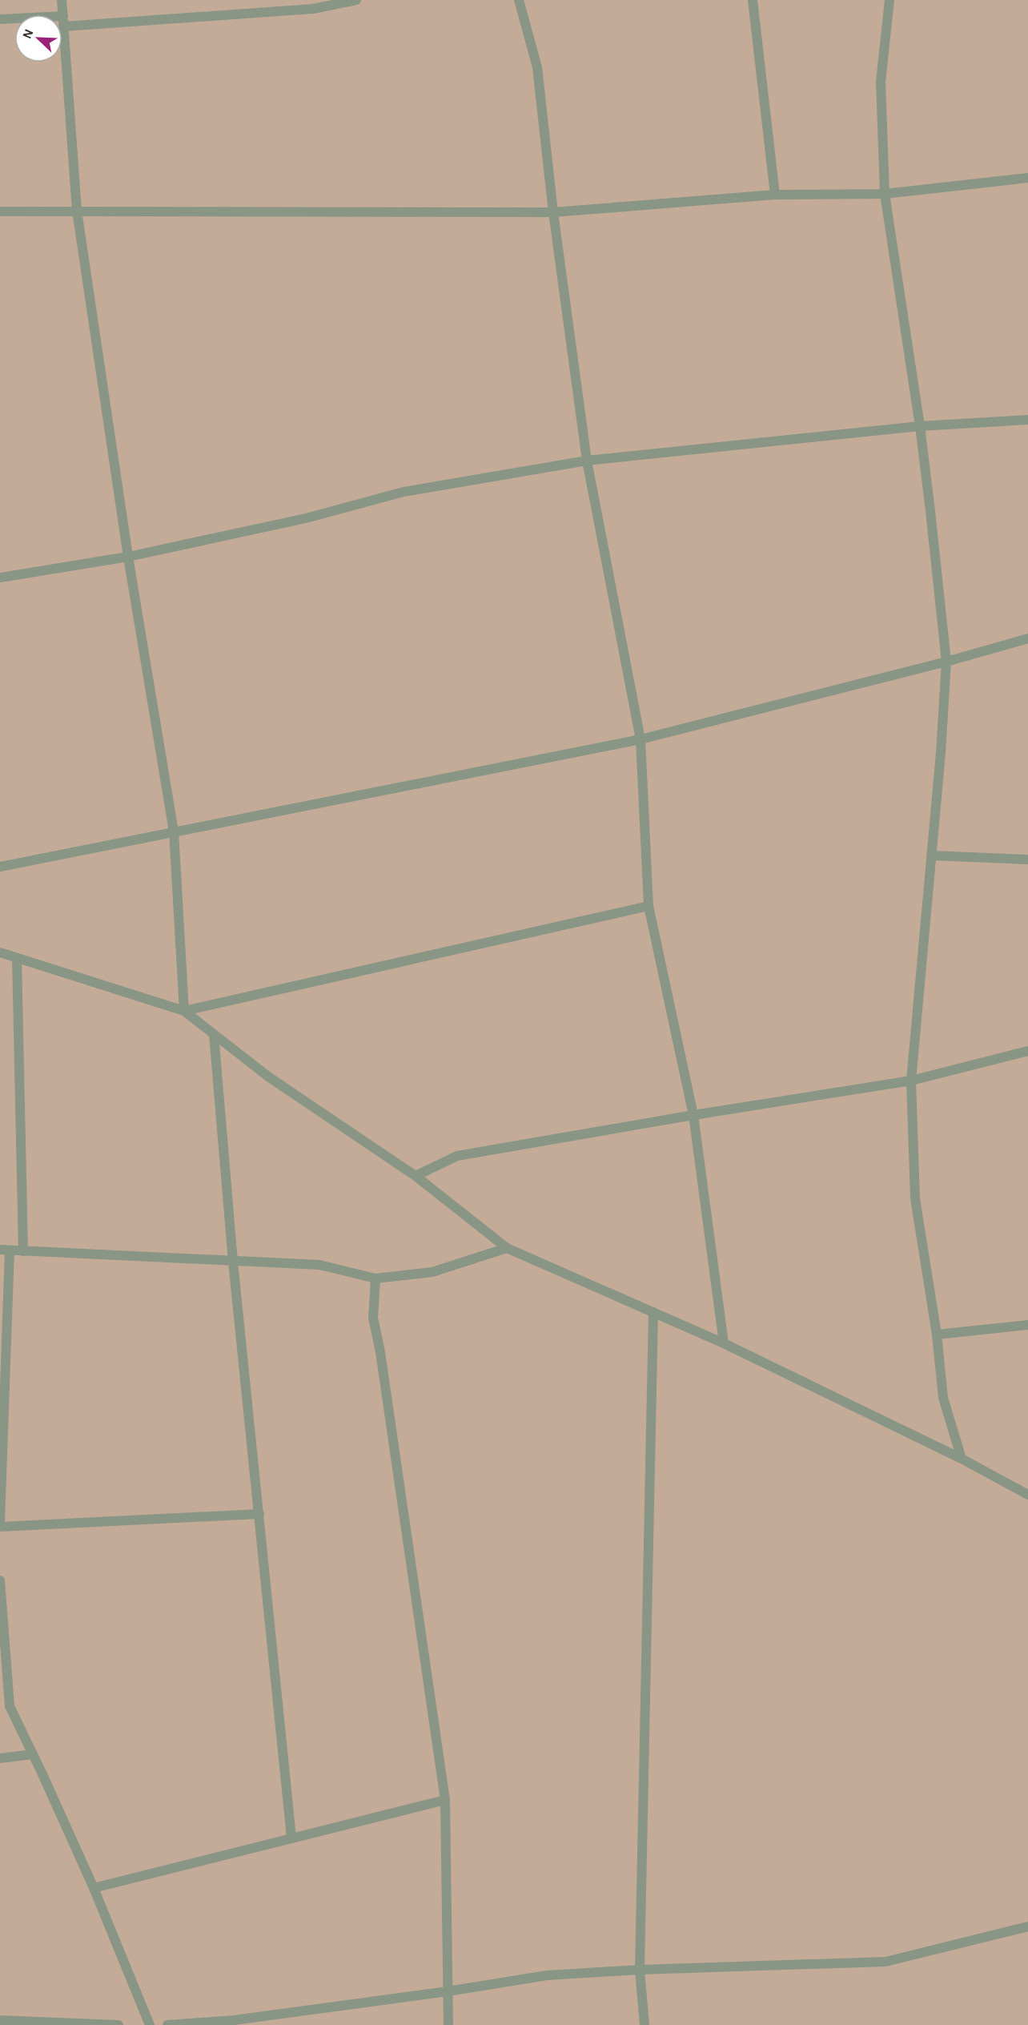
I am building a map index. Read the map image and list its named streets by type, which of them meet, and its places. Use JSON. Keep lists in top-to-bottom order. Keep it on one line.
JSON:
{"north":"top left"}
